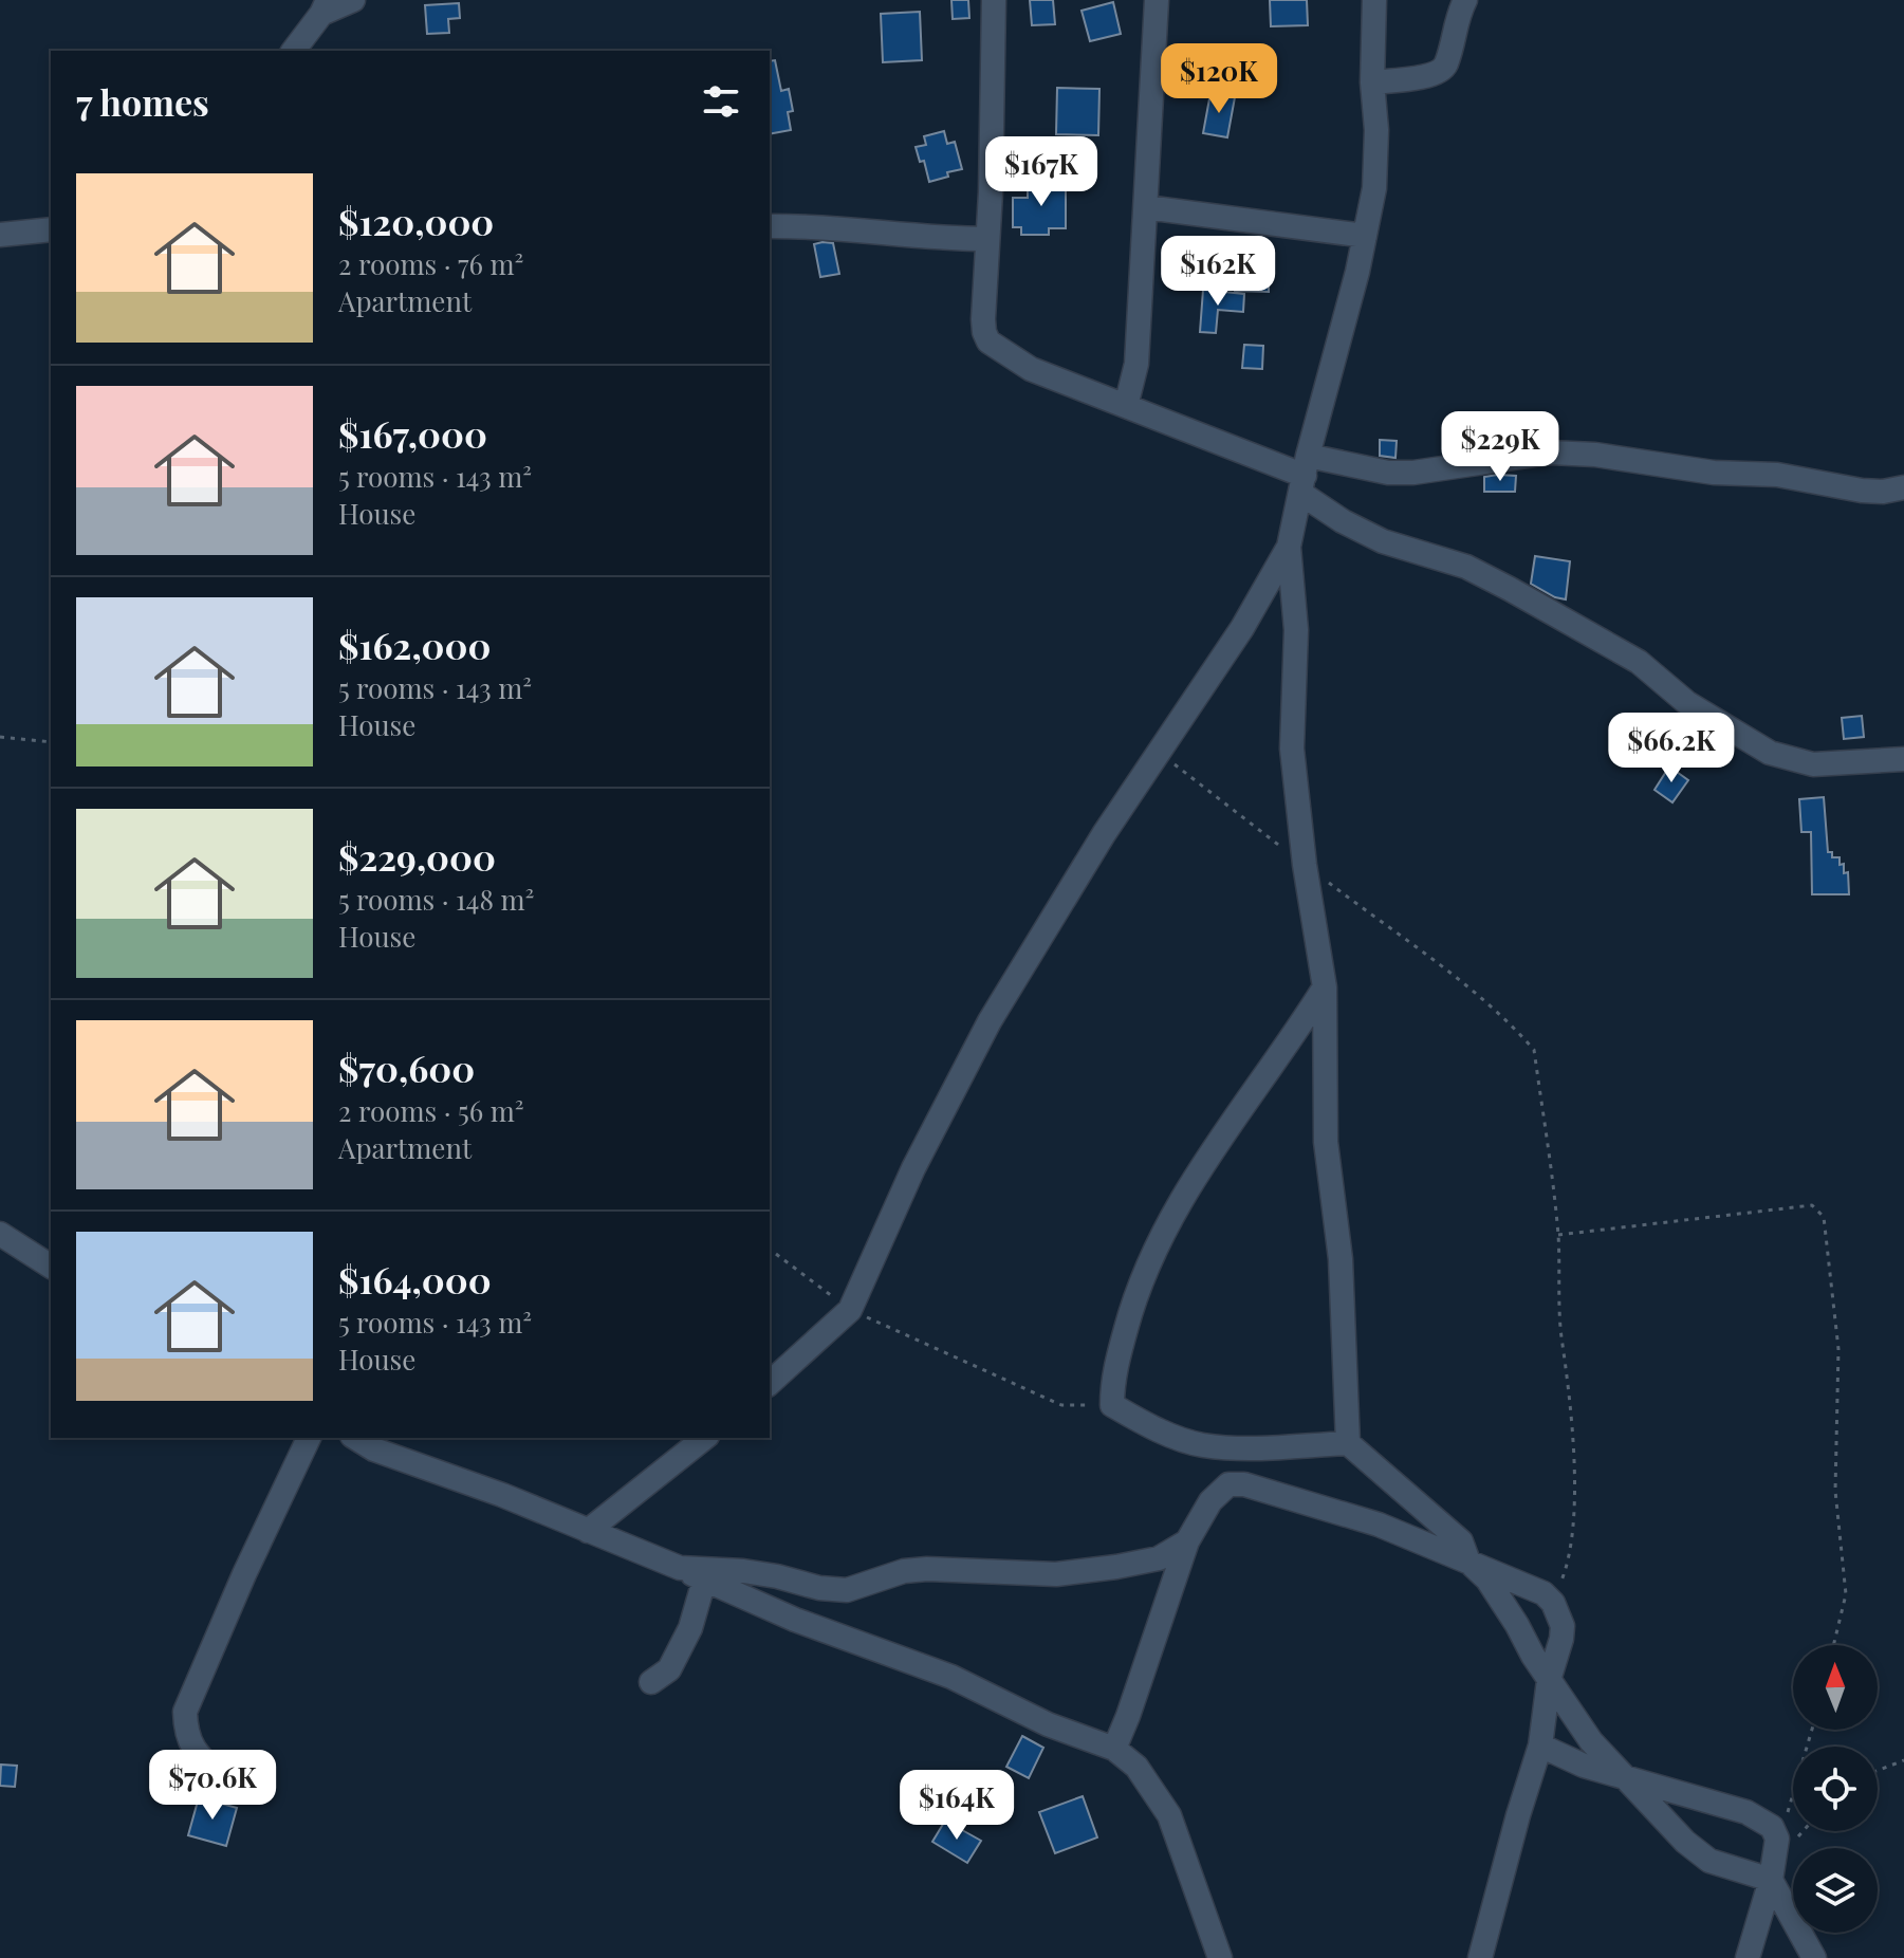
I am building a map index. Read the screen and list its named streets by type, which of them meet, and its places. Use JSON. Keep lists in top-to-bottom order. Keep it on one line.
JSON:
{"north":"top","page":{"price":["$120K","$167K","$162K","$229K","$66.2K","$70.6K","$164K"],"heading":"7 homes","list":[{"name":"$120,000","note":"2 rooms · 76 m² · Apartment"},{"name":"$167,000","note":"5 rooms · 143 m² · House"},{"name":"$162,000","note":"5 rooms · 143 m² · House"},{"name":"$229,000","note":"5 rooms · 148 m² · House"},{"name":"$70,600","note":"2 rooms · 56 m² · Apartment"},{"name":"$164,000","note":"5 rooms · 143 m² · House"}]}}
